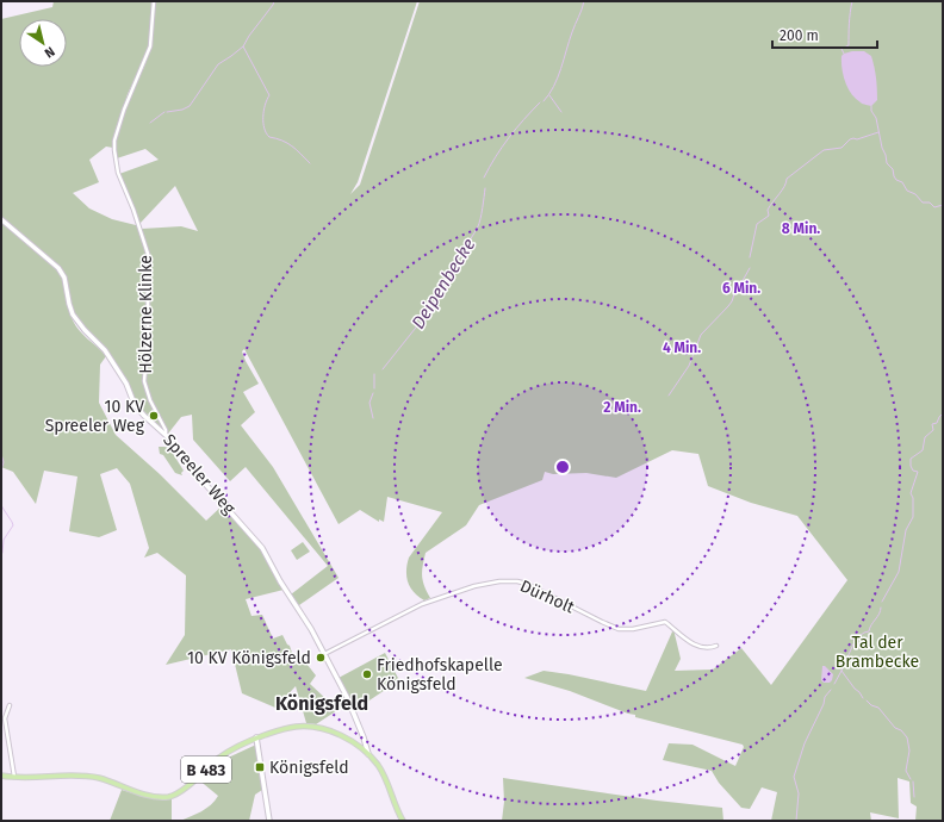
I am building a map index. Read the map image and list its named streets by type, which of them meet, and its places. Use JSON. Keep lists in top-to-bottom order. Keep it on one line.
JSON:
{"streets":{"main road":["B 483"],"street":["Hölzerne Klinke","Spreeler Weg","Dürholt"]},"crossings":[["Hölzerne Klinke","Spreeler Weg"],["Spreeler Weg","Dürholt"],["Spreeler Weg","B 483"]],"districts":["Königsfeld"],"water":["Deipenbecke"],"parks":["Tal der Brambecke"],"places":{"other":["10 KV Spreeler Weg","10 KV Königsfeld","Friedhofskapelle Königsfeld"],"transit":["Königsfeld"]},"scale_bar":"200 m","north":"bottom right","rings":["8 Min.","6 Min.","4 Min.","2 Min."]}
